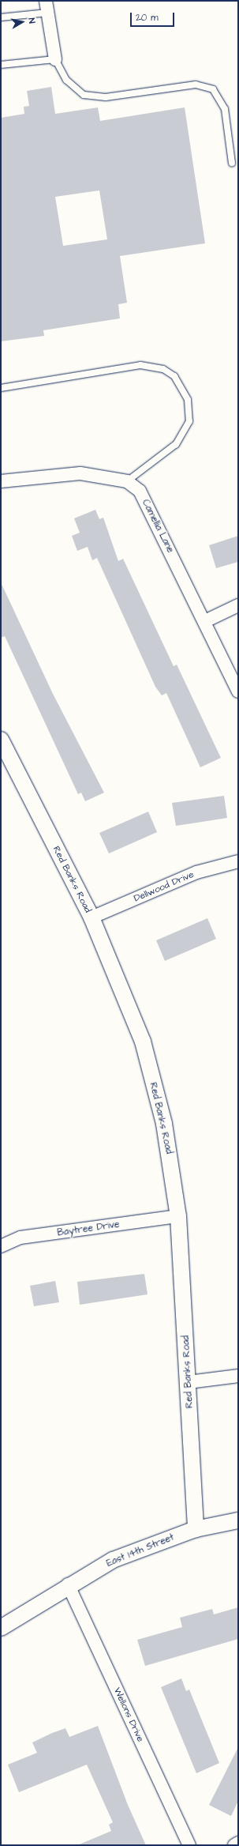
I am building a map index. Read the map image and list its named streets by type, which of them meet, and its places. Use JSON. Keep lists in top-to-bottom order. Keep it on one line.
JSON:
{"streets":{"street":["Camellia Lane","Red Banks Road","Dellwood Drive","Baytree Drive","East 14th Street","Wellons Drive"]},"crossings":[["Red Banks Road","Dellwood Drive"],["Red Banks Road","Baytree Drive"],["Red Banks Road","East 14th Street"],["East 14th Street","Wellons Drive"]],"scale_bar":"20 m","north":"right"}
